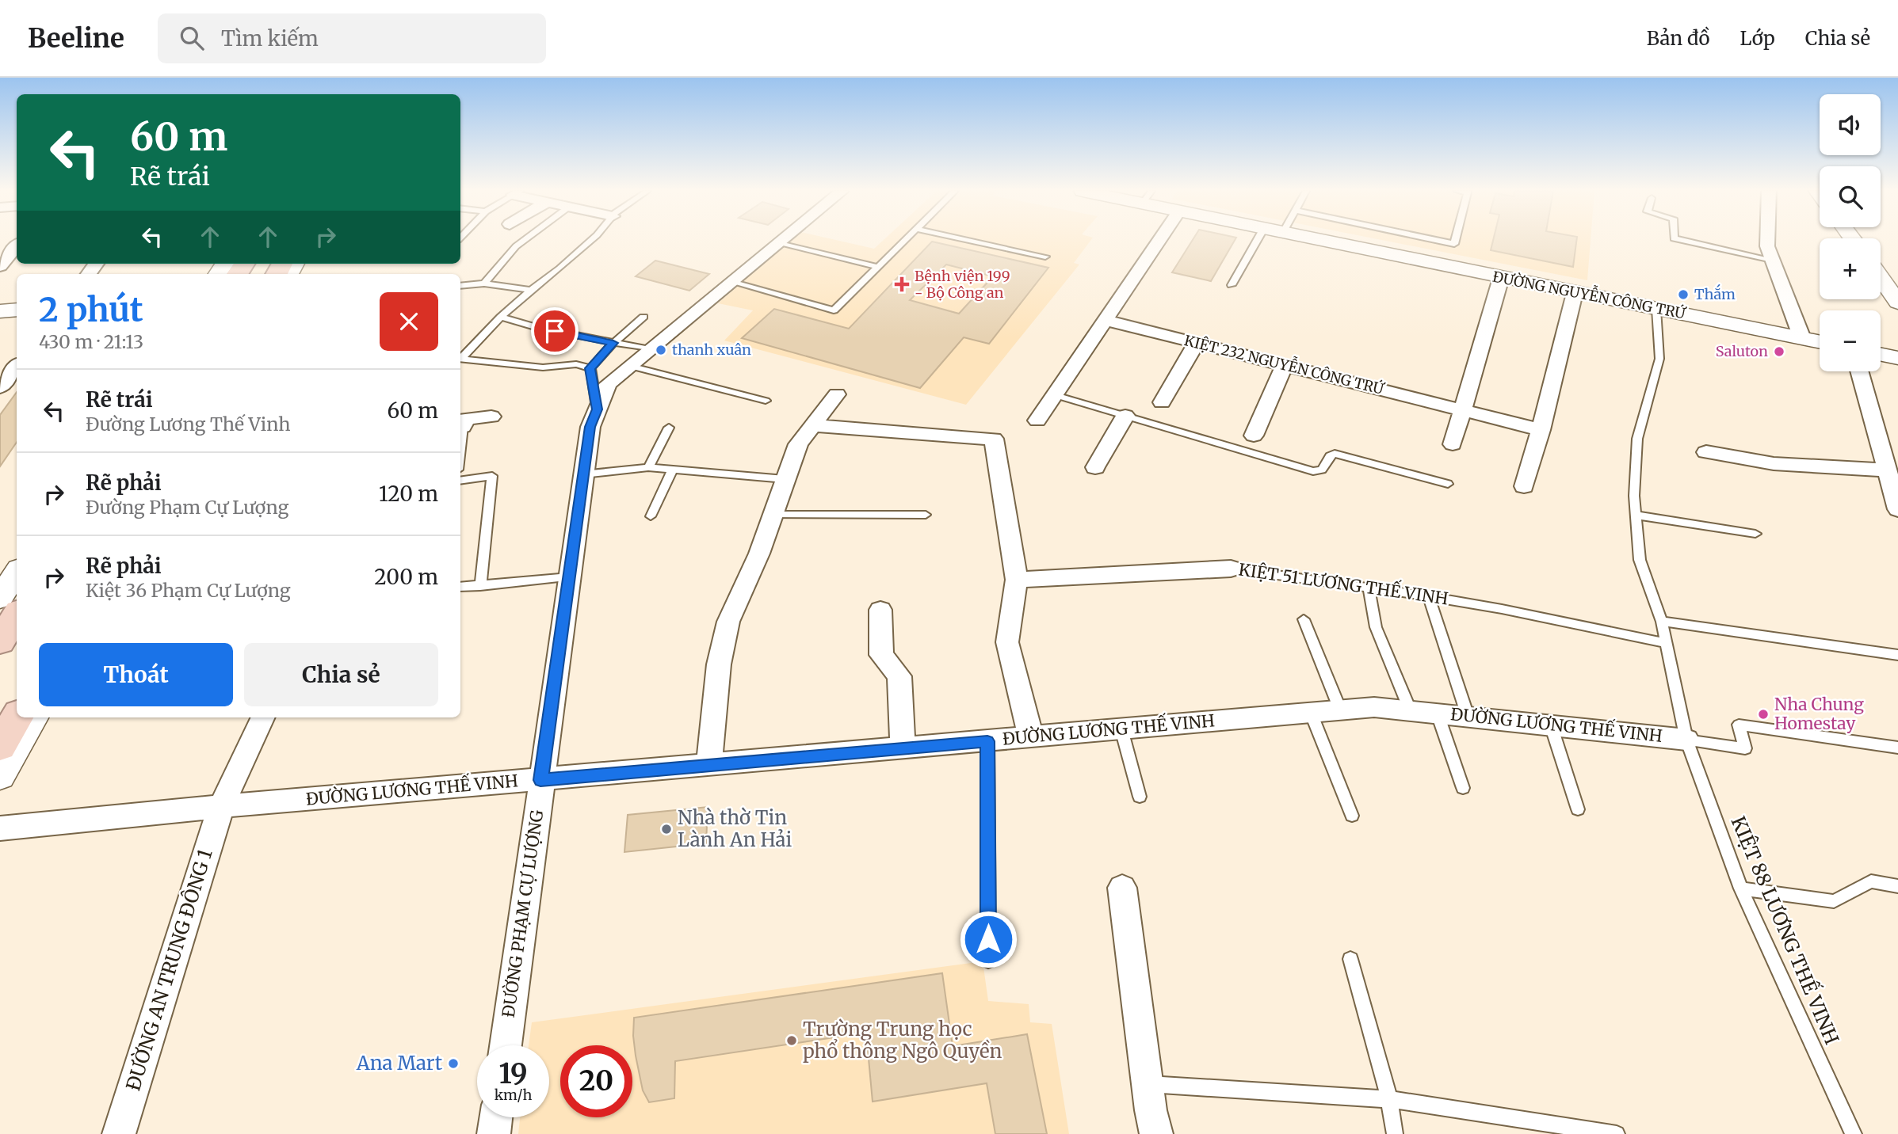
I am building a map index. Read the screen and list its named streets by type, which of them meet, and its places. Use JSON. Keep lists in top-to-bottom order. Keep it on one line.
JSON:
{"streets":{"street":["ĐƯỜNG NGUYỄN CÔNG TRỨ","KIỆT 232 NGUYỄN CÔNG TRỨ","KIỆT 51 LƯƠNG THẾ VINH","ĐƯỜNG LƯƠNG THẾ VINH","ĐƯỜNG PHẠM CỰ LƯỢNG","ĐƯỜNG AN TRUNG ĐÔNG 1"],"lane":["KIỆT 88 LƯƠNG THẾ VINH"]},"crossings":[["ĐƯỜNG NGUYỄN CÔNG TRỨ","KIỆT 88 LƯƠNG THẾ VINH"],["KIỆT 51 LƯƠNG THẾ VINH","KIỆT 88 LƯƠNG THẾ VINH"],["ĐƯỜNG LƯƠNG THẾ VINH","ĐƯỜNG PHẠM CỰ LƯỢNG"],["ĐƯỜNG LƯƠNG THẾ VINH","KIỆT 88 LƯƠNG THẾ VINH"],["ĐƯỜNG LƯƠNG THẾ VINH","ĐƯỜNG AN TRUNG ĐÔNG 1"]],"places":{"health":["Bệnh viện 199 - Bộ Công an"],"other":["Thắm","thanh xuân","Saluton","Nha Chung Homestay","Nhà thờ Tin Lành An Hải","Trường Trung học phổ thông Ngô Quyền","Ana Mart"]},"page":{"header":"Beeline","search":"Tìm kiếm","nav":["Bản đồ","Lớp","Chia sẻ"],"map_buttons":["+","−"],"turn":["60 m","Rẽ trái"],"heading":["2 phút","430 m · 21:13"],"list":[{"name":"Rẽ trái","note":"Đường Lương Thế Vinh","value":"60 m"},{"name":"Rẽ phải","note":"Đường Phạm Cự Lượng","value":"120 m"},{"name":"Rẽ phải","note":"Kiệt 36 Phạm Cự Lượng","value":"200 m"}],"buttons":["Thoát","Chia sẻ"],"speed":"19 km/h","limit":"20"}}
